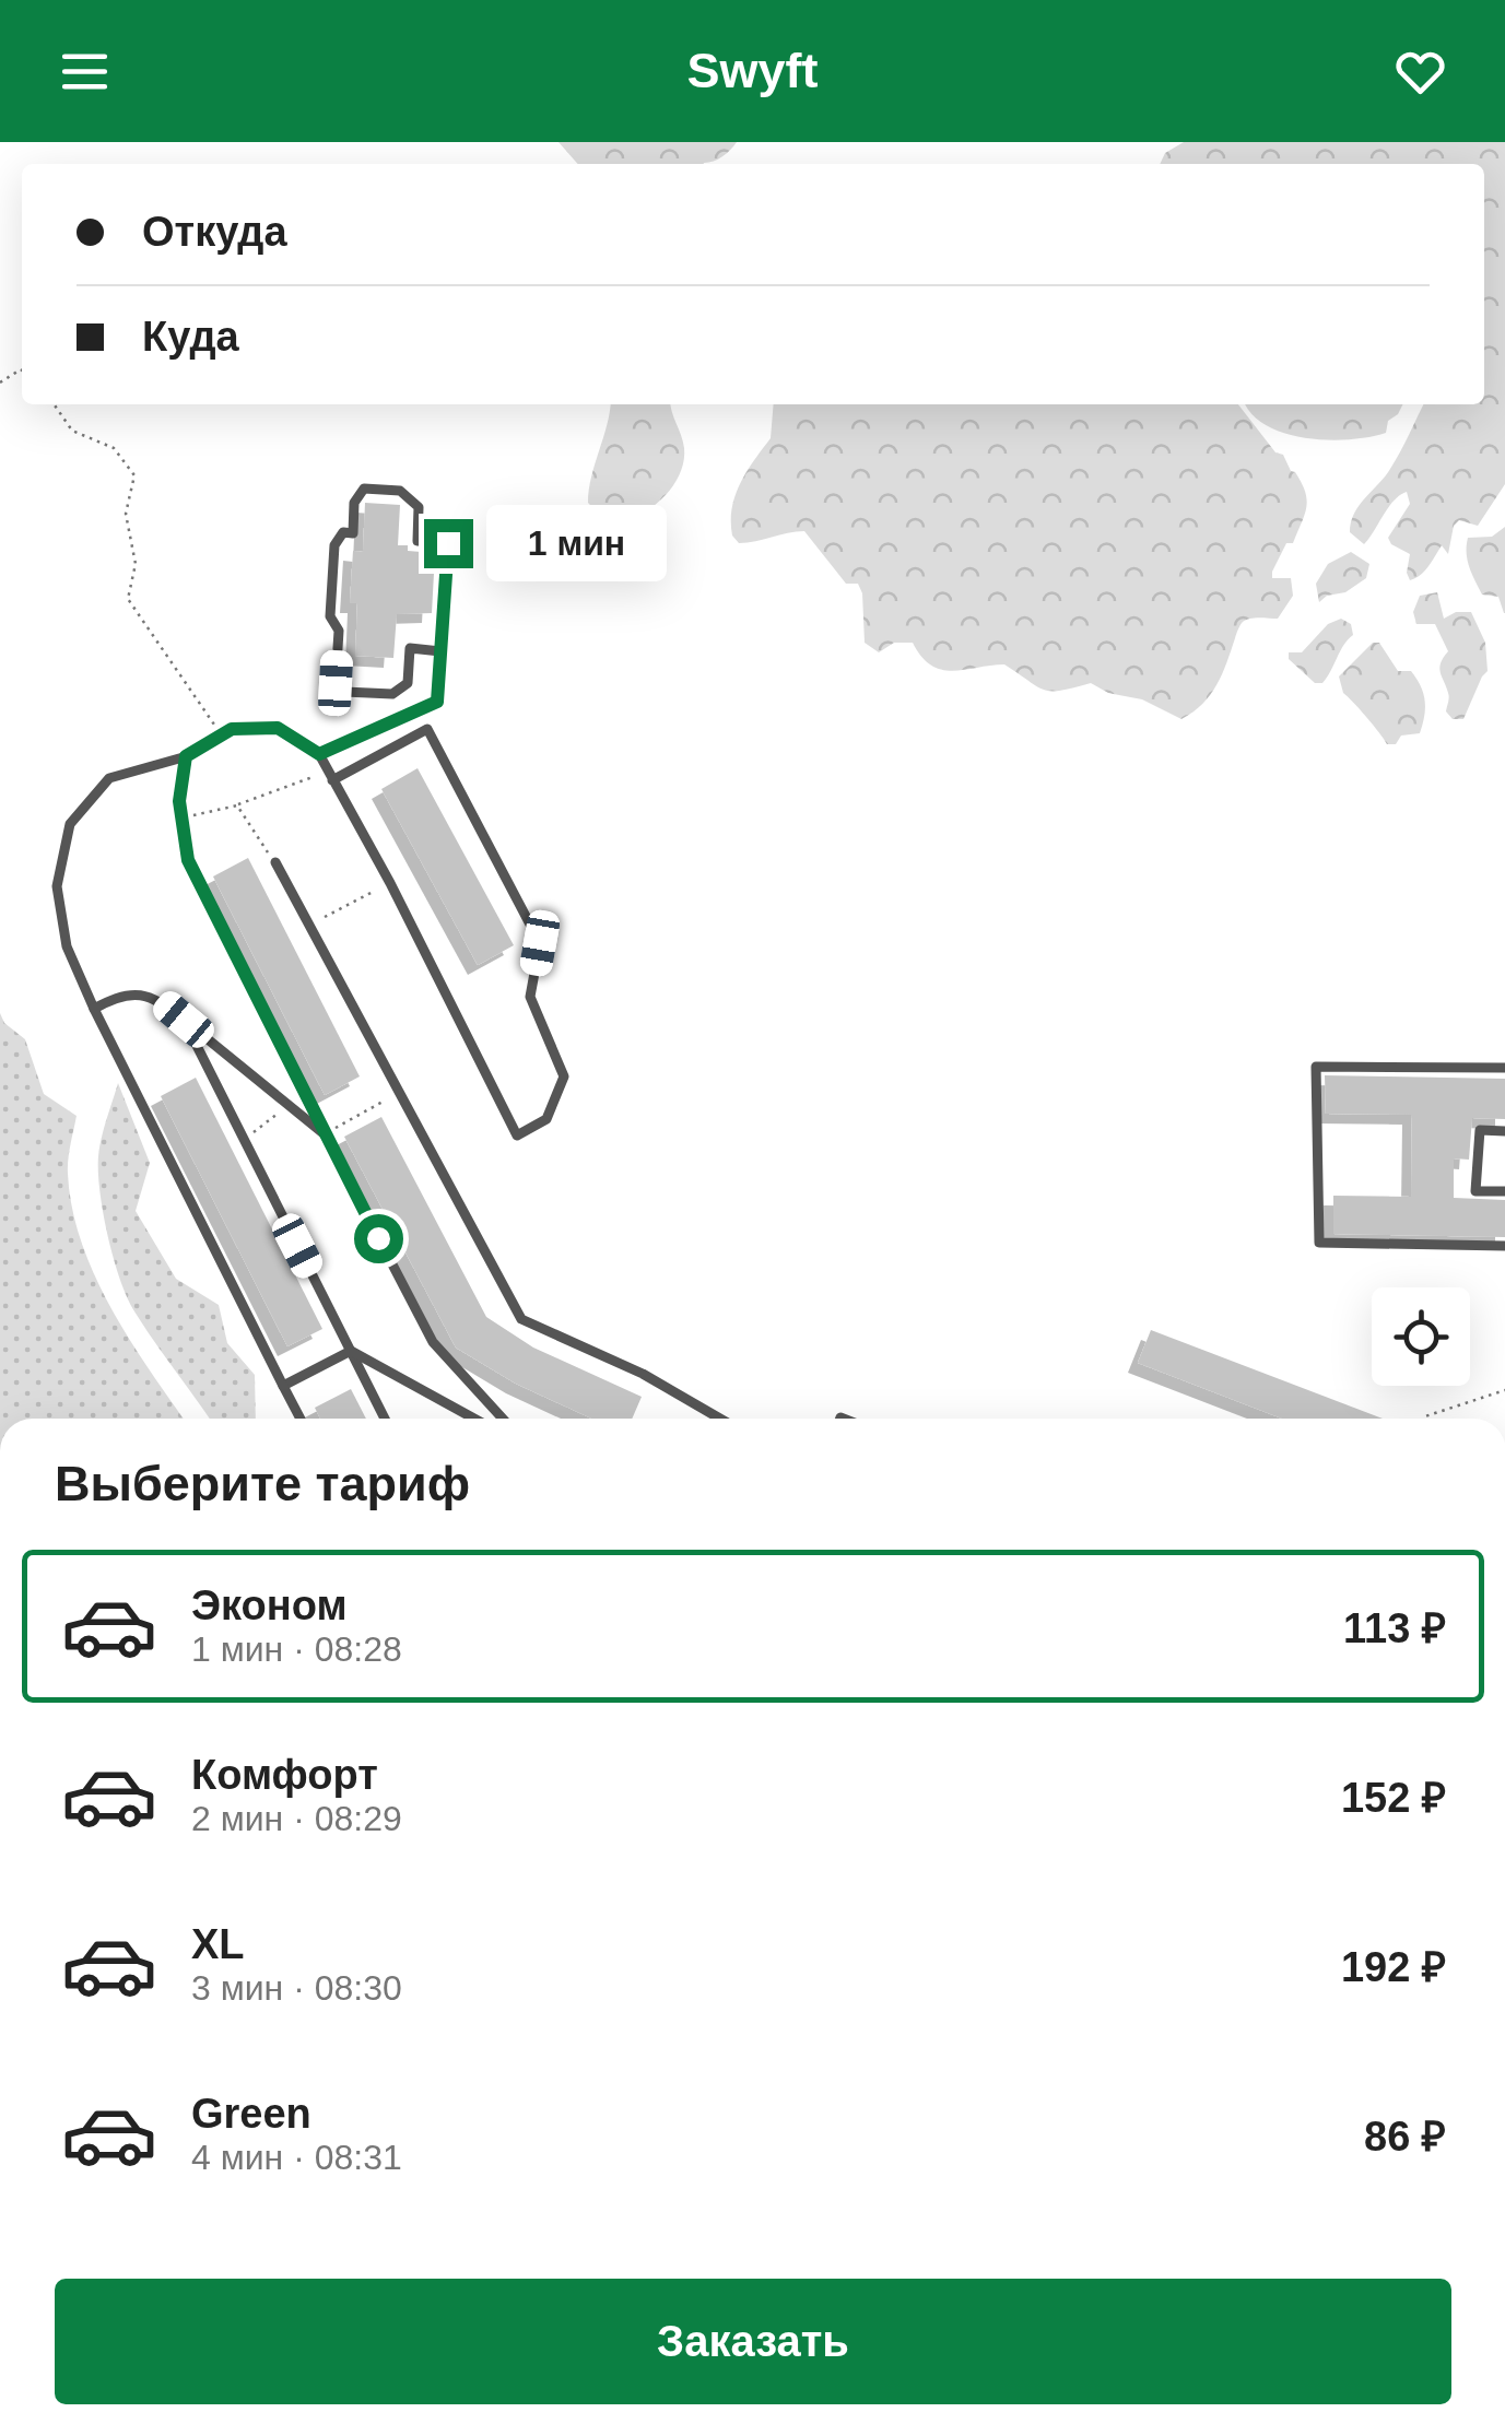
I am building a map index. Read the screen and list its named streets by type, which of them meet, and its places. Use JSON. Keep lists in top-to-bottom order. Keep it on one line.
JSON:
{"page":{"header":"Swyft","banner":["Откуда","Куда"],"bubble":"1 мин","heading":"Выберите тариф","list":[{"name":"Эконом","note":"1 мин · 08:28","value":"113 ₽"},{"name":"Комфорт","note":"2 мин · 08:29","value":"152 ₽"},{"name":"XL","note":"3 мин · 08:30","value":"192 ₽"},{"name":"Green","note":"4 мин · 08:31","value":"86 ₽"}],"buttons":"Заказать"}}
